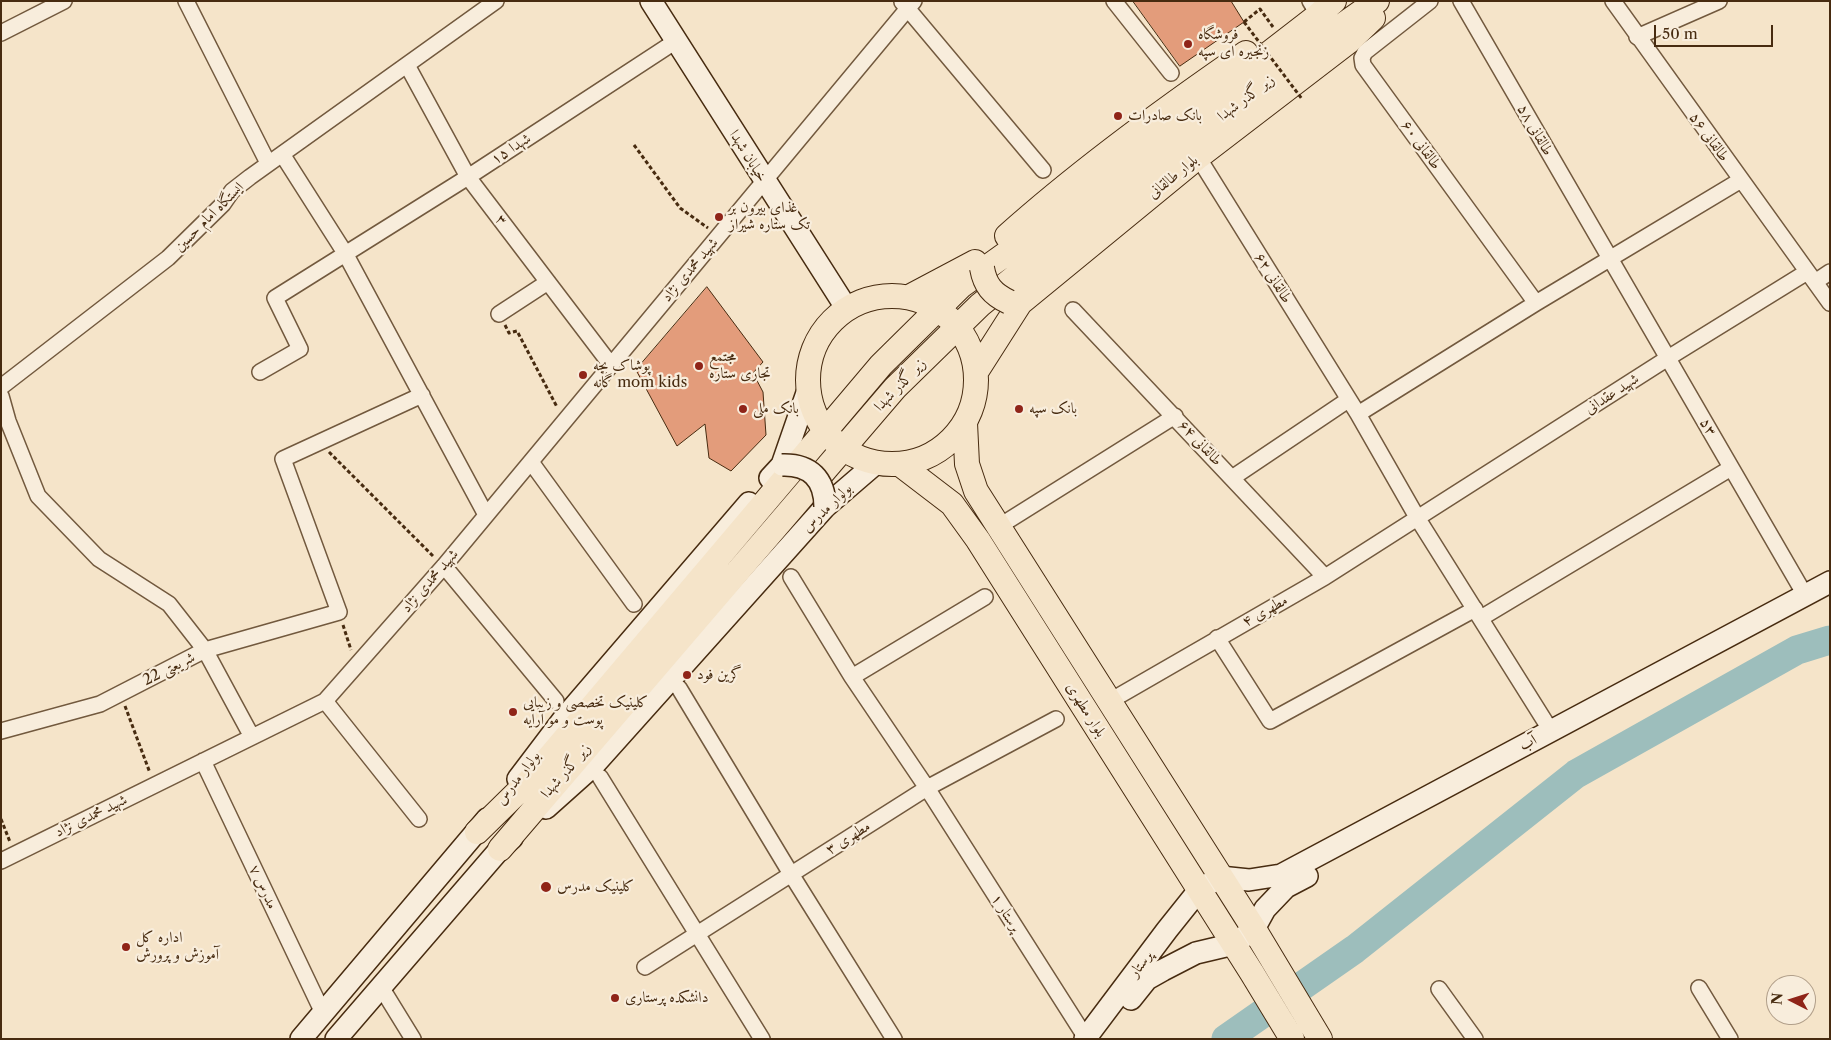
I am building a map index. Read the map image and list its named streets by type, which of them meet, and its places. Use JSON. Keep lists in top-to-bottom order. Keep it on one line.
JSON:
{"streets":{"main road":["زیر گذر شهدا","خیابان شهدا","بلوار طالقانی","بولوار مدرس","بلوار مطهری","آب","پرستار"],"street":["طالقانی ۵۸","طالقانی ۵۶","طالقانی ۶۰","شهدا ۱۵","ایستگاه امام حسین","۳","شهید محمدی نژاد","طالقانی ۶۲","شهید عقدانی","۵۳","طالقانی ۶۴","مطهری ۴","شریعتی 22","مطهری ۳","مدرس ۷","پرستار ۱"]},"crossings":[["زیر گذر شهدا","بولوار مدرس"],["طالقانی ۵۸","۵۳"],["طالقانی ۵۶","شهید عقدانی"],["شهدا ۱۵","خیابان شهدا"],["شهدا ۱۵","۳"],["خیابان شهدا","بلوار طالقانی"],["خیابان شهدا","شهید محمدی نژاد"],["خیابان شهدا","بولوار مدرس"],["خیابان شهدا","بلوار مطهری"],["بلوار طالقانی","طالقانی ۶۲"],["بلوار طالقانی","بولوار مدرس"],["بلوار طالقانی","بلوار مطهری"],["ایستگاه امام حسین","۳"],["۳","شهید محمدی نژاد"],["شهید محمدی نژاد","مدرس ۷"],["طالقانی ۶۲","شهید عقدانی"],["طالقانی ۶۲","مطهری ۴"],["طالقانی ۶۲","آب"],["شهید عقدانی","۵۳"],["شهید عقدانی","مطهری ۴"],["۵۳","آب"],["طالقانی ۶۴","مطهری ۴"],["بولوار مدرس","بلوار مطهری"],["بولوار مدرس","مدرس ۷"],["مطهری ۴","بلوار مطهری"],["بلوار مطهری","آب"],["بلوار مطهری","پرستار"],["آب","پرستار"],["مطهری ۳","پرستار ۱"],["پرستار ۱","پرستار"]],"places":["فروشگاه زنجیره ای سپه","بانک صادرات","غذای بیرون بر تک ستاره شیراز","مجتمع تجاری ستاره","پوشاک بچه گانه mom kids","بانک ملی","بانک سپه","گرین فود","کلینیک تخصصی و زیبایی پوست و مو آرایه","کلینیک مدرس","اداره کل آموزش و پرورش","دانشکده پرستاری"],"scale_bar":"50 m","north":"left"}
